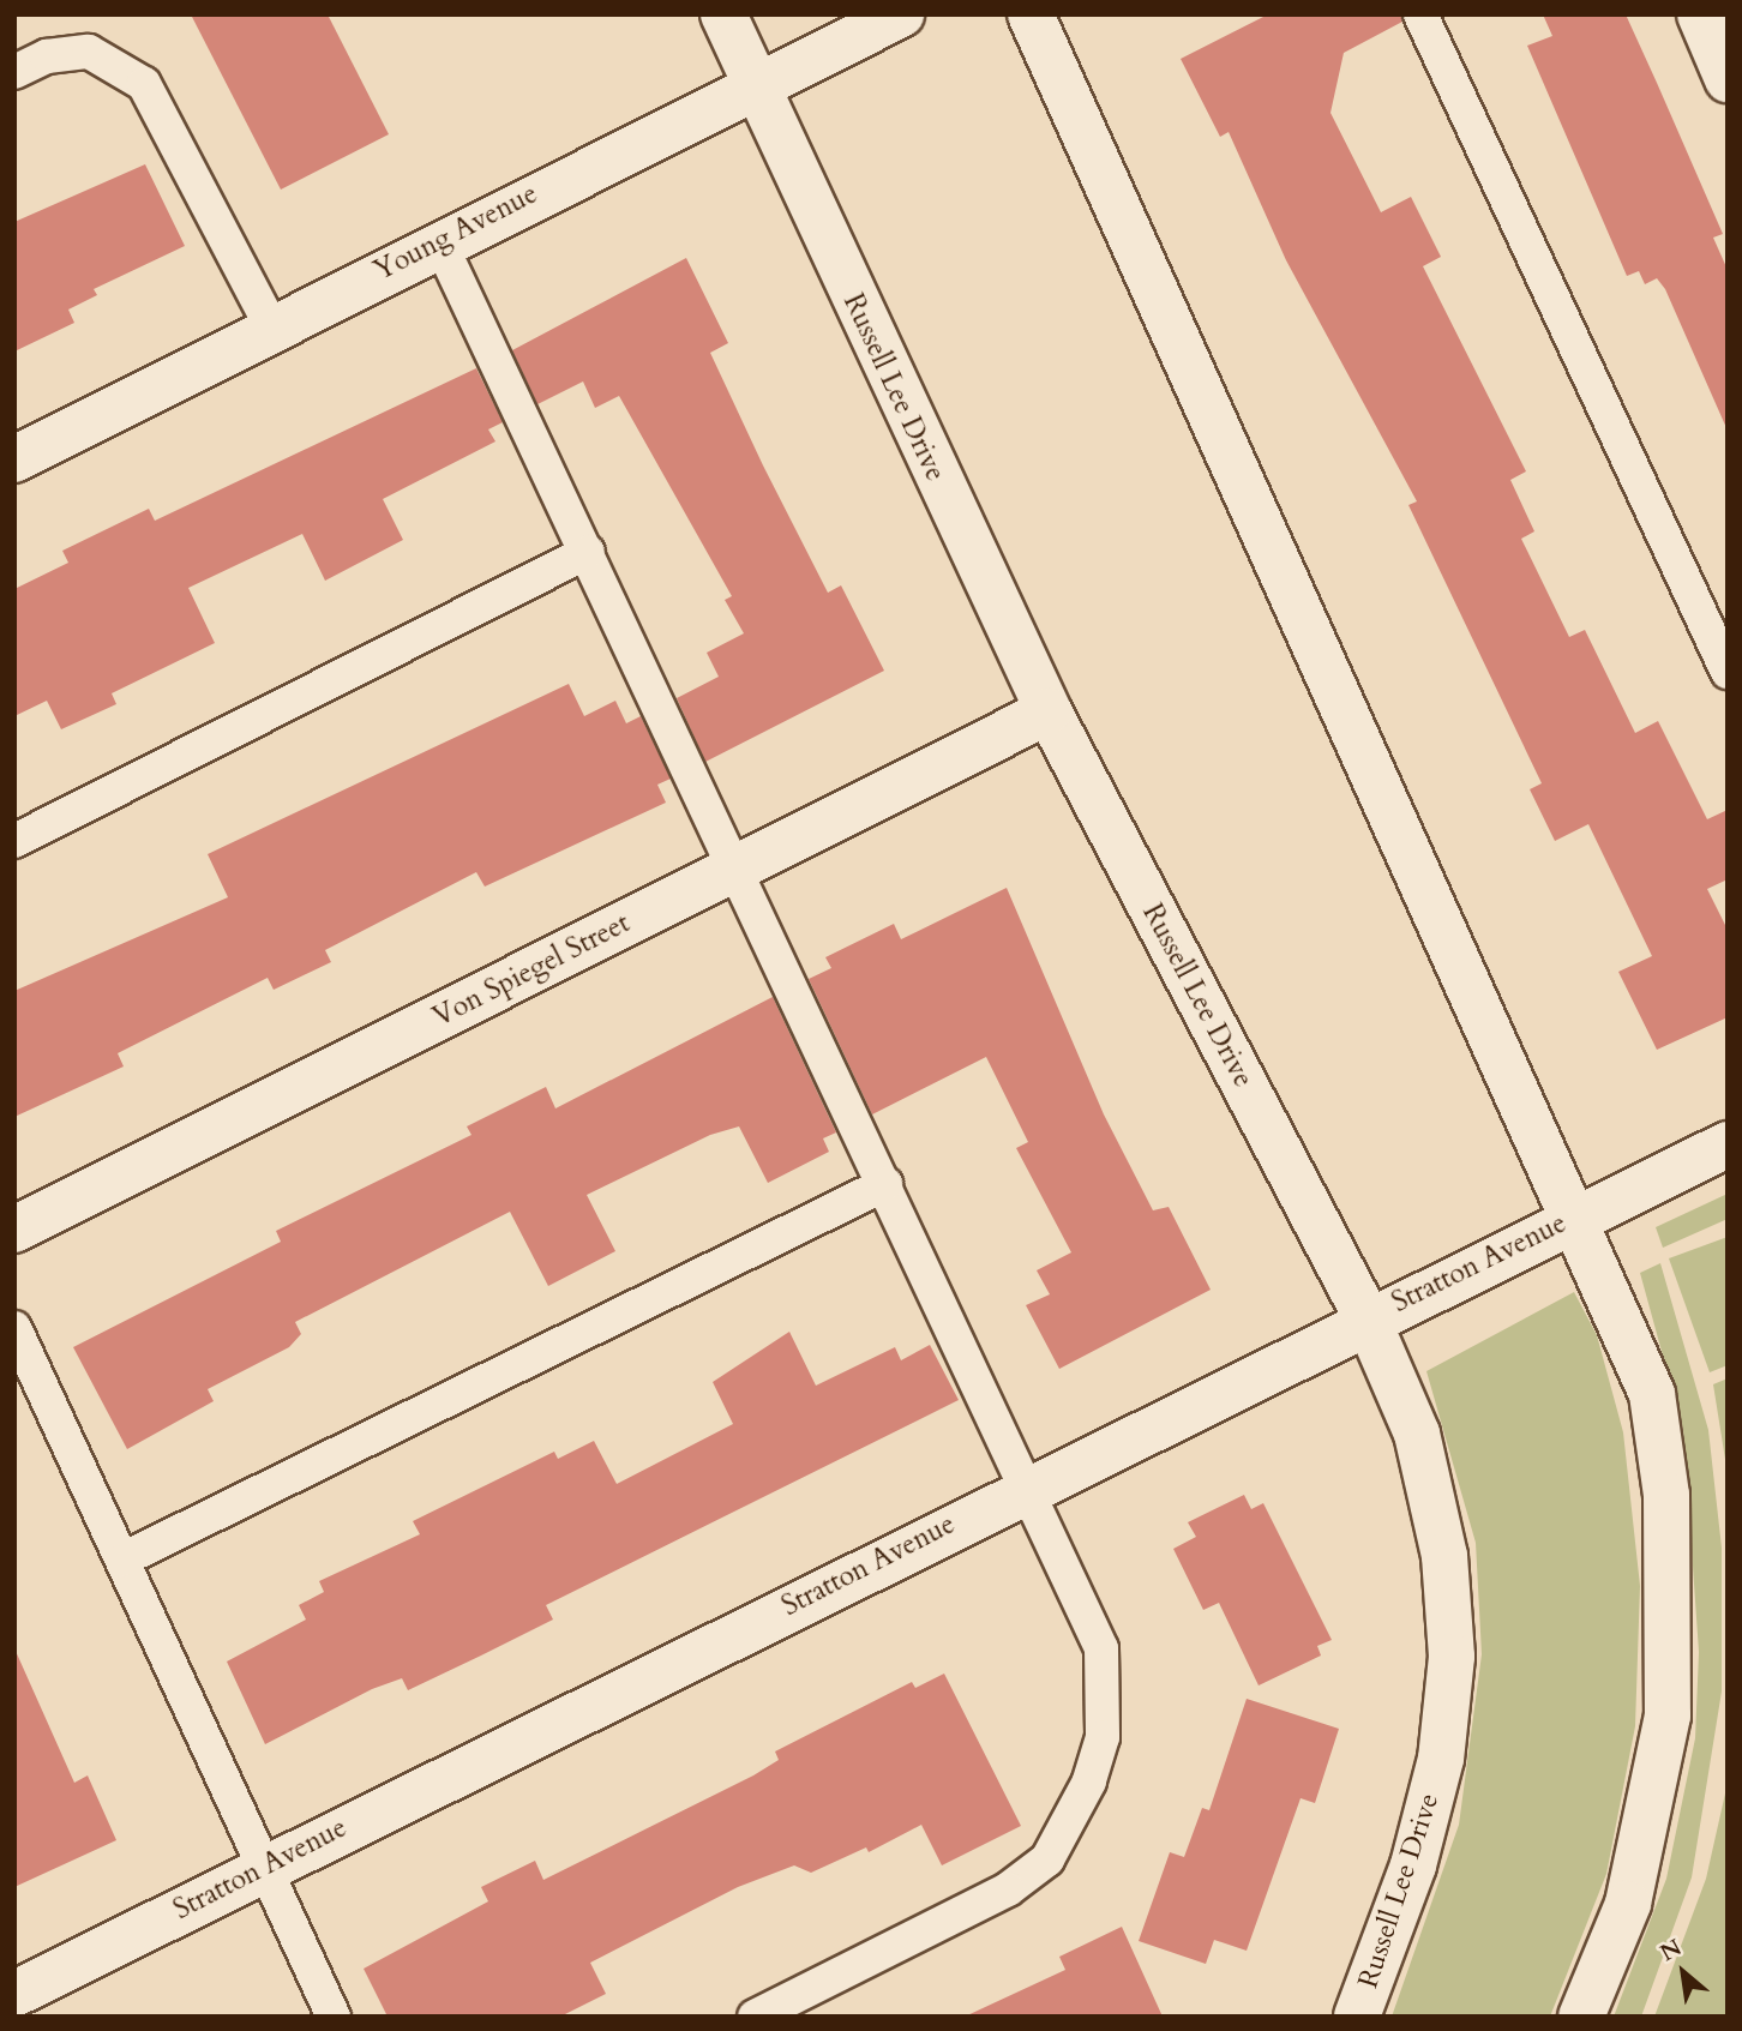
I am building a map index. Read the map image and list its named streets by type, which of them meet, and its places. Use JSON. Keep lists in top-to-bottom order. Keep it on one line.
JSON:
{"streets":{"street":["Young Avenue","Russell Lee Drive","Von Spiegel Street","Stratton Avenue"]},"crossings":[["Young Avenue","Russell Lee Drive"],["Russell Lee Drive","Von Spiegel Street"],["Russell Lee Drive","Stratton Avenue"]],"north":"top left"}
